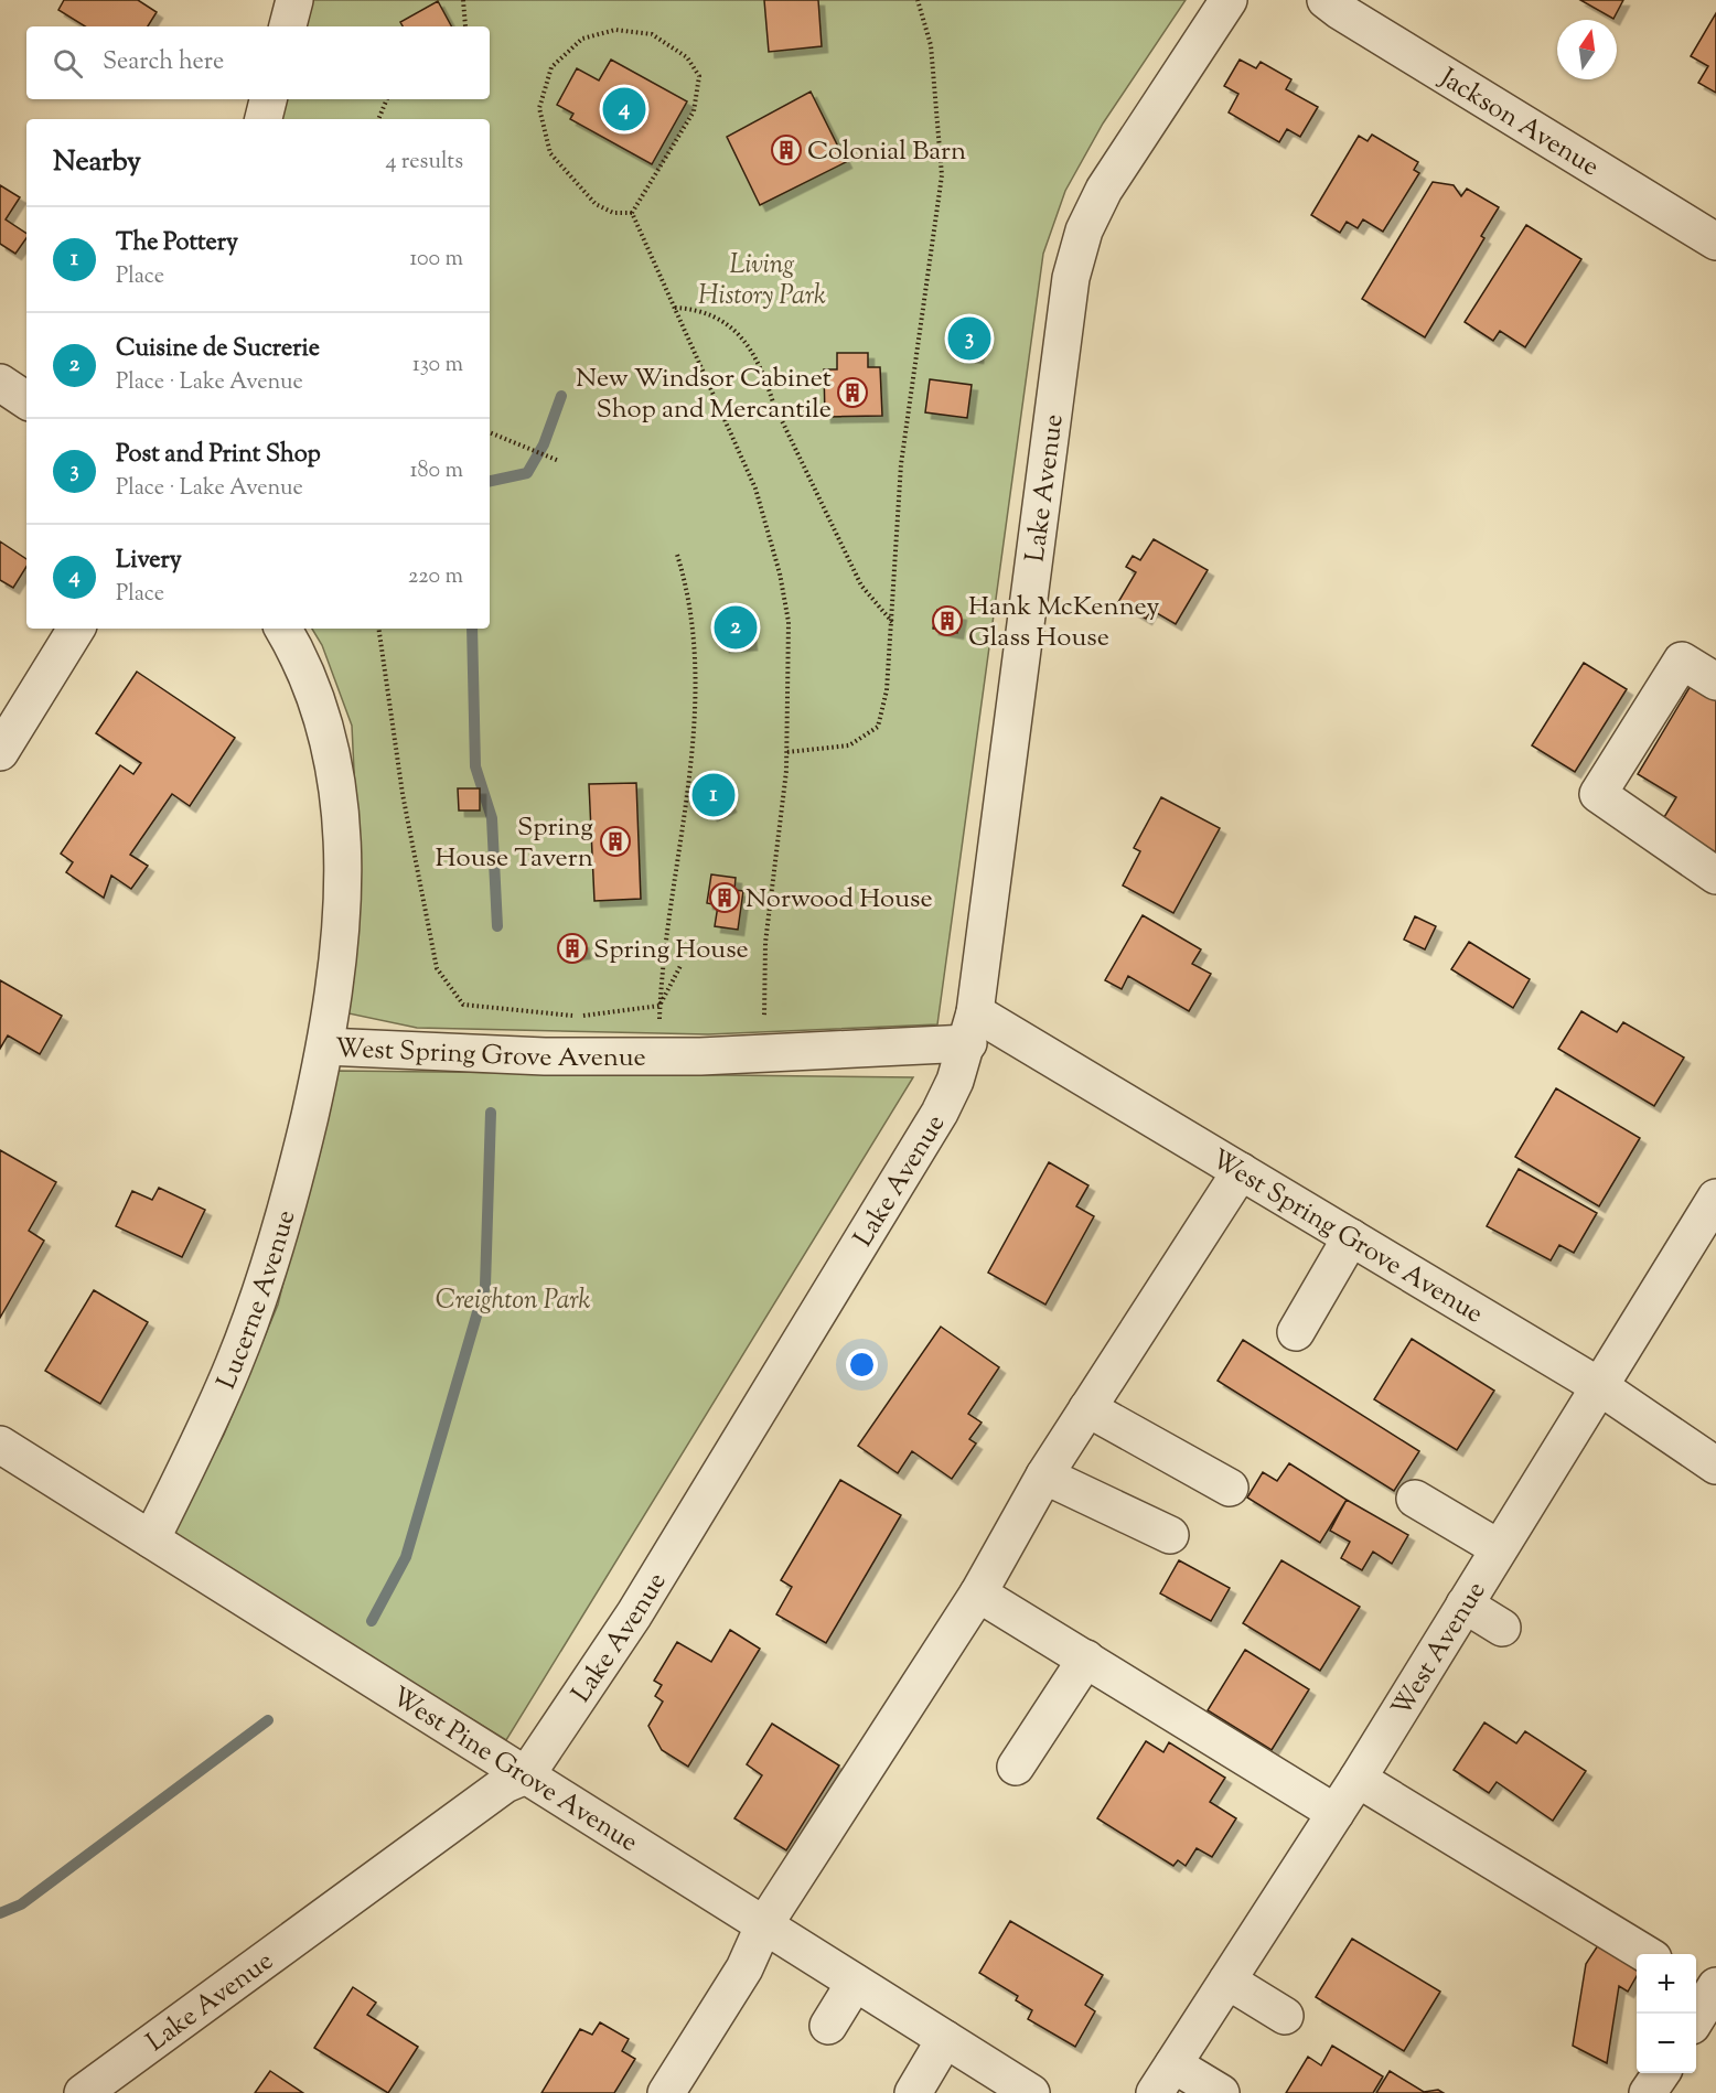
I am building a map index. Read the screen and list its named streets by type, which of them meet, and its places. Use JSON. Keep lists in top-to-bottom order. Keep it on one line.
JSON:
{"streets":{"street":["Jackson Avenue","Lake Avenue","West Spring Grove Avenue","Lucerne Avenue","West Avenue","West Pine Grove Avenue"]},"crossings":[["Lake Avenue","West Spring Grove Avenue"],["Lake Avenue","West Pine Grove Avenue"],["West Spring Grove Avenue","Lucerne Avenue"],["West Spring Grove Avenue","West Avenue"],["Lucerne Avenue","West Pine Grove Avenue"]],"parks":["Living History Park","Creighton Park"],"places":{"building":["Colonial Barn","New Windsor Cabinet Shop and Mercantile","Hank McKenney Glass House","Spring House Tavern","Norwood House","Spring House"]},"north":"top","page":{"search":"Search here","pins":["4","3","2","1"],"heading":["Nearby","4 results"],"list":[{"mark":"1","name":"The Pottery","note":"Place","value":"100 m"},{"mark":"2","name":"Cuisine de Sucrerie","note":"Place · Lake Avenue","value":"130 m"},{"mark":"3","name":"Post and Print Shop","note":"Place · Lake Avenue","value":"180 m"},{"mark":"4","name":"Livery","note":"Place","value":"220 m"}],"map_buttons":["+","−"]}}
